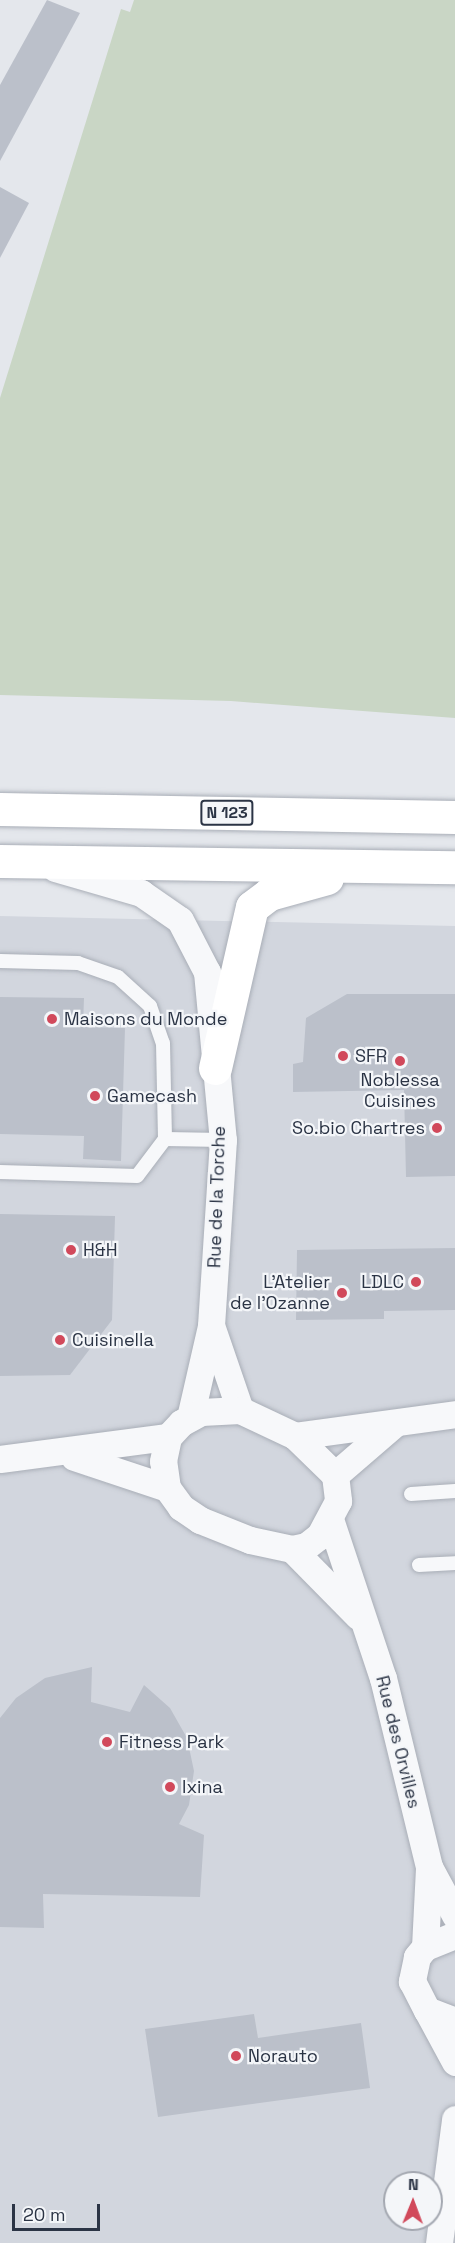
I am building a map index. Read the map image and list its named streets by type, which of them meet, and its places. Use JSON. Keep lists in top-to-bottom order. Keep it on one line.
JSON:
{"streets":{"main road":["N 123"],"street":["Rue de la Torche","Rue des Orvilles"]},"places":["Maisons du Monde","SFR","Noblessa Cuisines","Gamecash","So.bio Chartres","H&H","LDLC","L'Atelier de l'Ozanne","Cuisinella","Fitness Park","Ixina","Norauto"],"scale_bar":"20 m","north":"top"}
